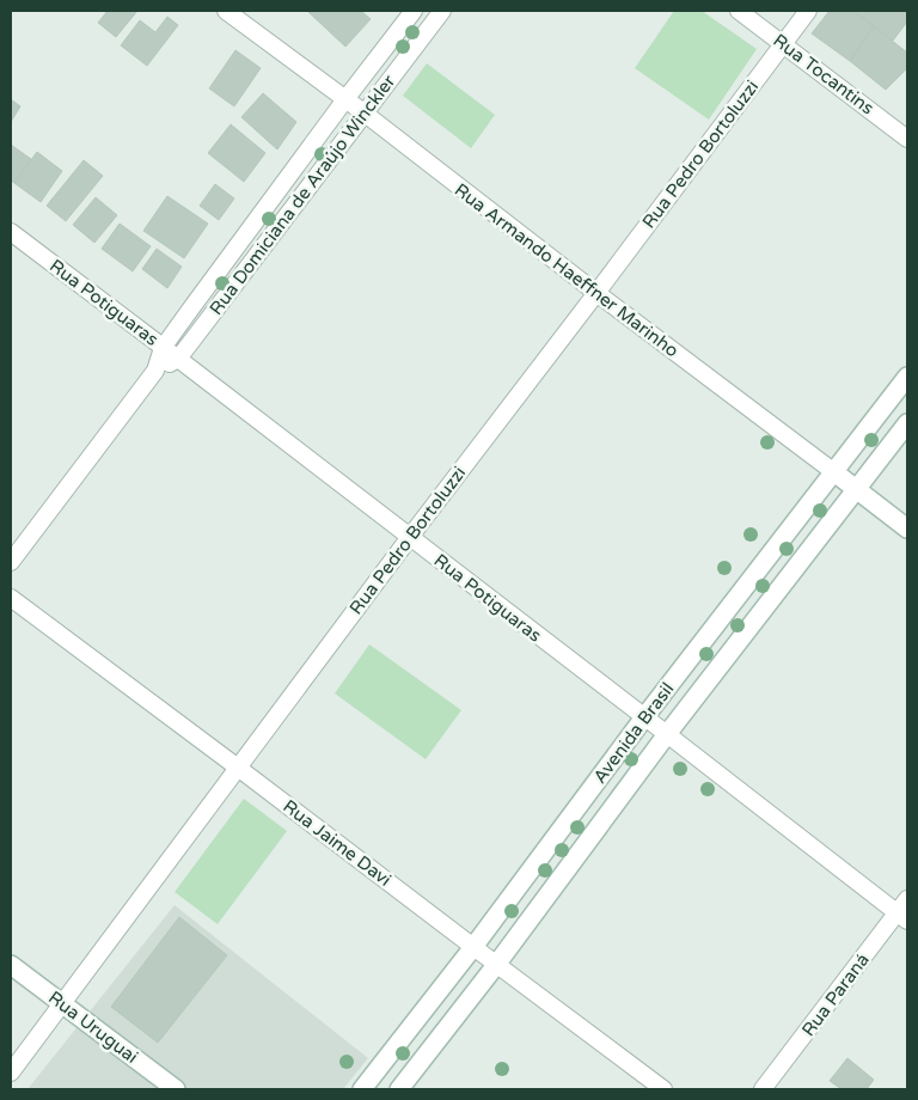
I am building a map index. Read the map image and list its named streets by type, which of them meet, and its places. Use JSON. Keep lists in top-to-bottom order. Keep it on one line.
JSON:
{"streets":{"main road":["Rua Armando Haeffner Marinho","Avenida Brasil","Rua Uruguai"],"street":["Rua Tocantins","Rua Pedro Bortoluzzi","Rua Domiciana de Araújo Winckler","Rua Potiguaras","Rua Jaime Davi","Rua Paraná"]},"crossings":[["Rua Tocantins","Rua Pedro Bortoluzzi"],["Rua Pedro Bortoluzzi","Rua Armando Haeffner Marinho"],["Rua Pedro Bortoluzzi","Rua Potiguaras"],["Rua Pedro Bortoluzzi","Rua Jaime Davi"],["Rua Pedro Bortoluzzi","Rua Uruguai"],["Rua Domiciana de Araújo Winckler","Rua Armando Haeffner Marinho"],["Rua Domiciana de Araújo Winckler","Rua Potiguaras"],["Rua Armando Haeffner Marinho","Avenida Brasil"],["Rua Potiguaras","Avenida Brasil"],["Rua Potiguaras","Rua Paraná"],["Avenida Brasil","Rua Jaime Davi"]]}
